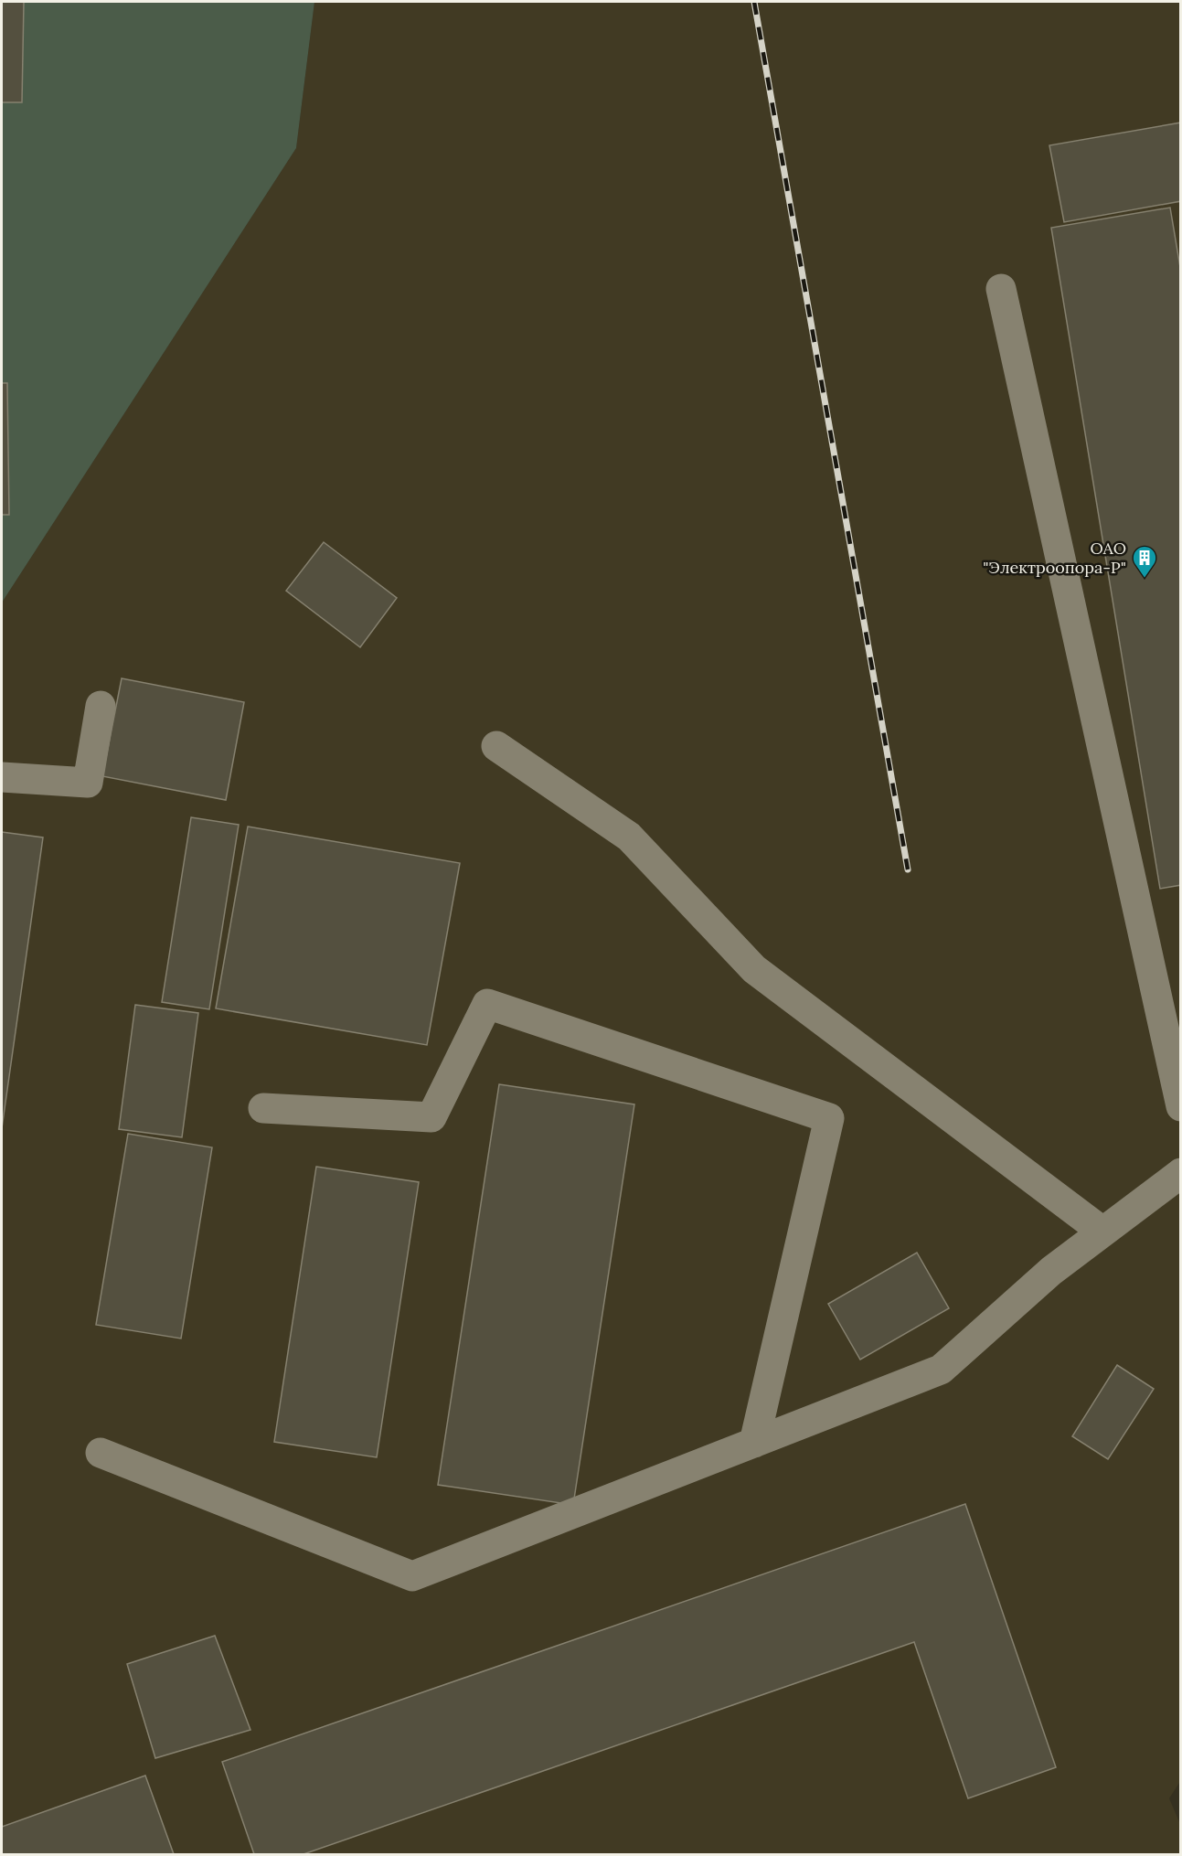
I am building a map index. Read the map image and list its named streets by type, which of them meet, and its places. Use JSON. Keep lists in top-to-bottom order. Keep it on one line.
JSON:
{"places":{"building":["ОАО \"Электроопора-Р\""]}}
